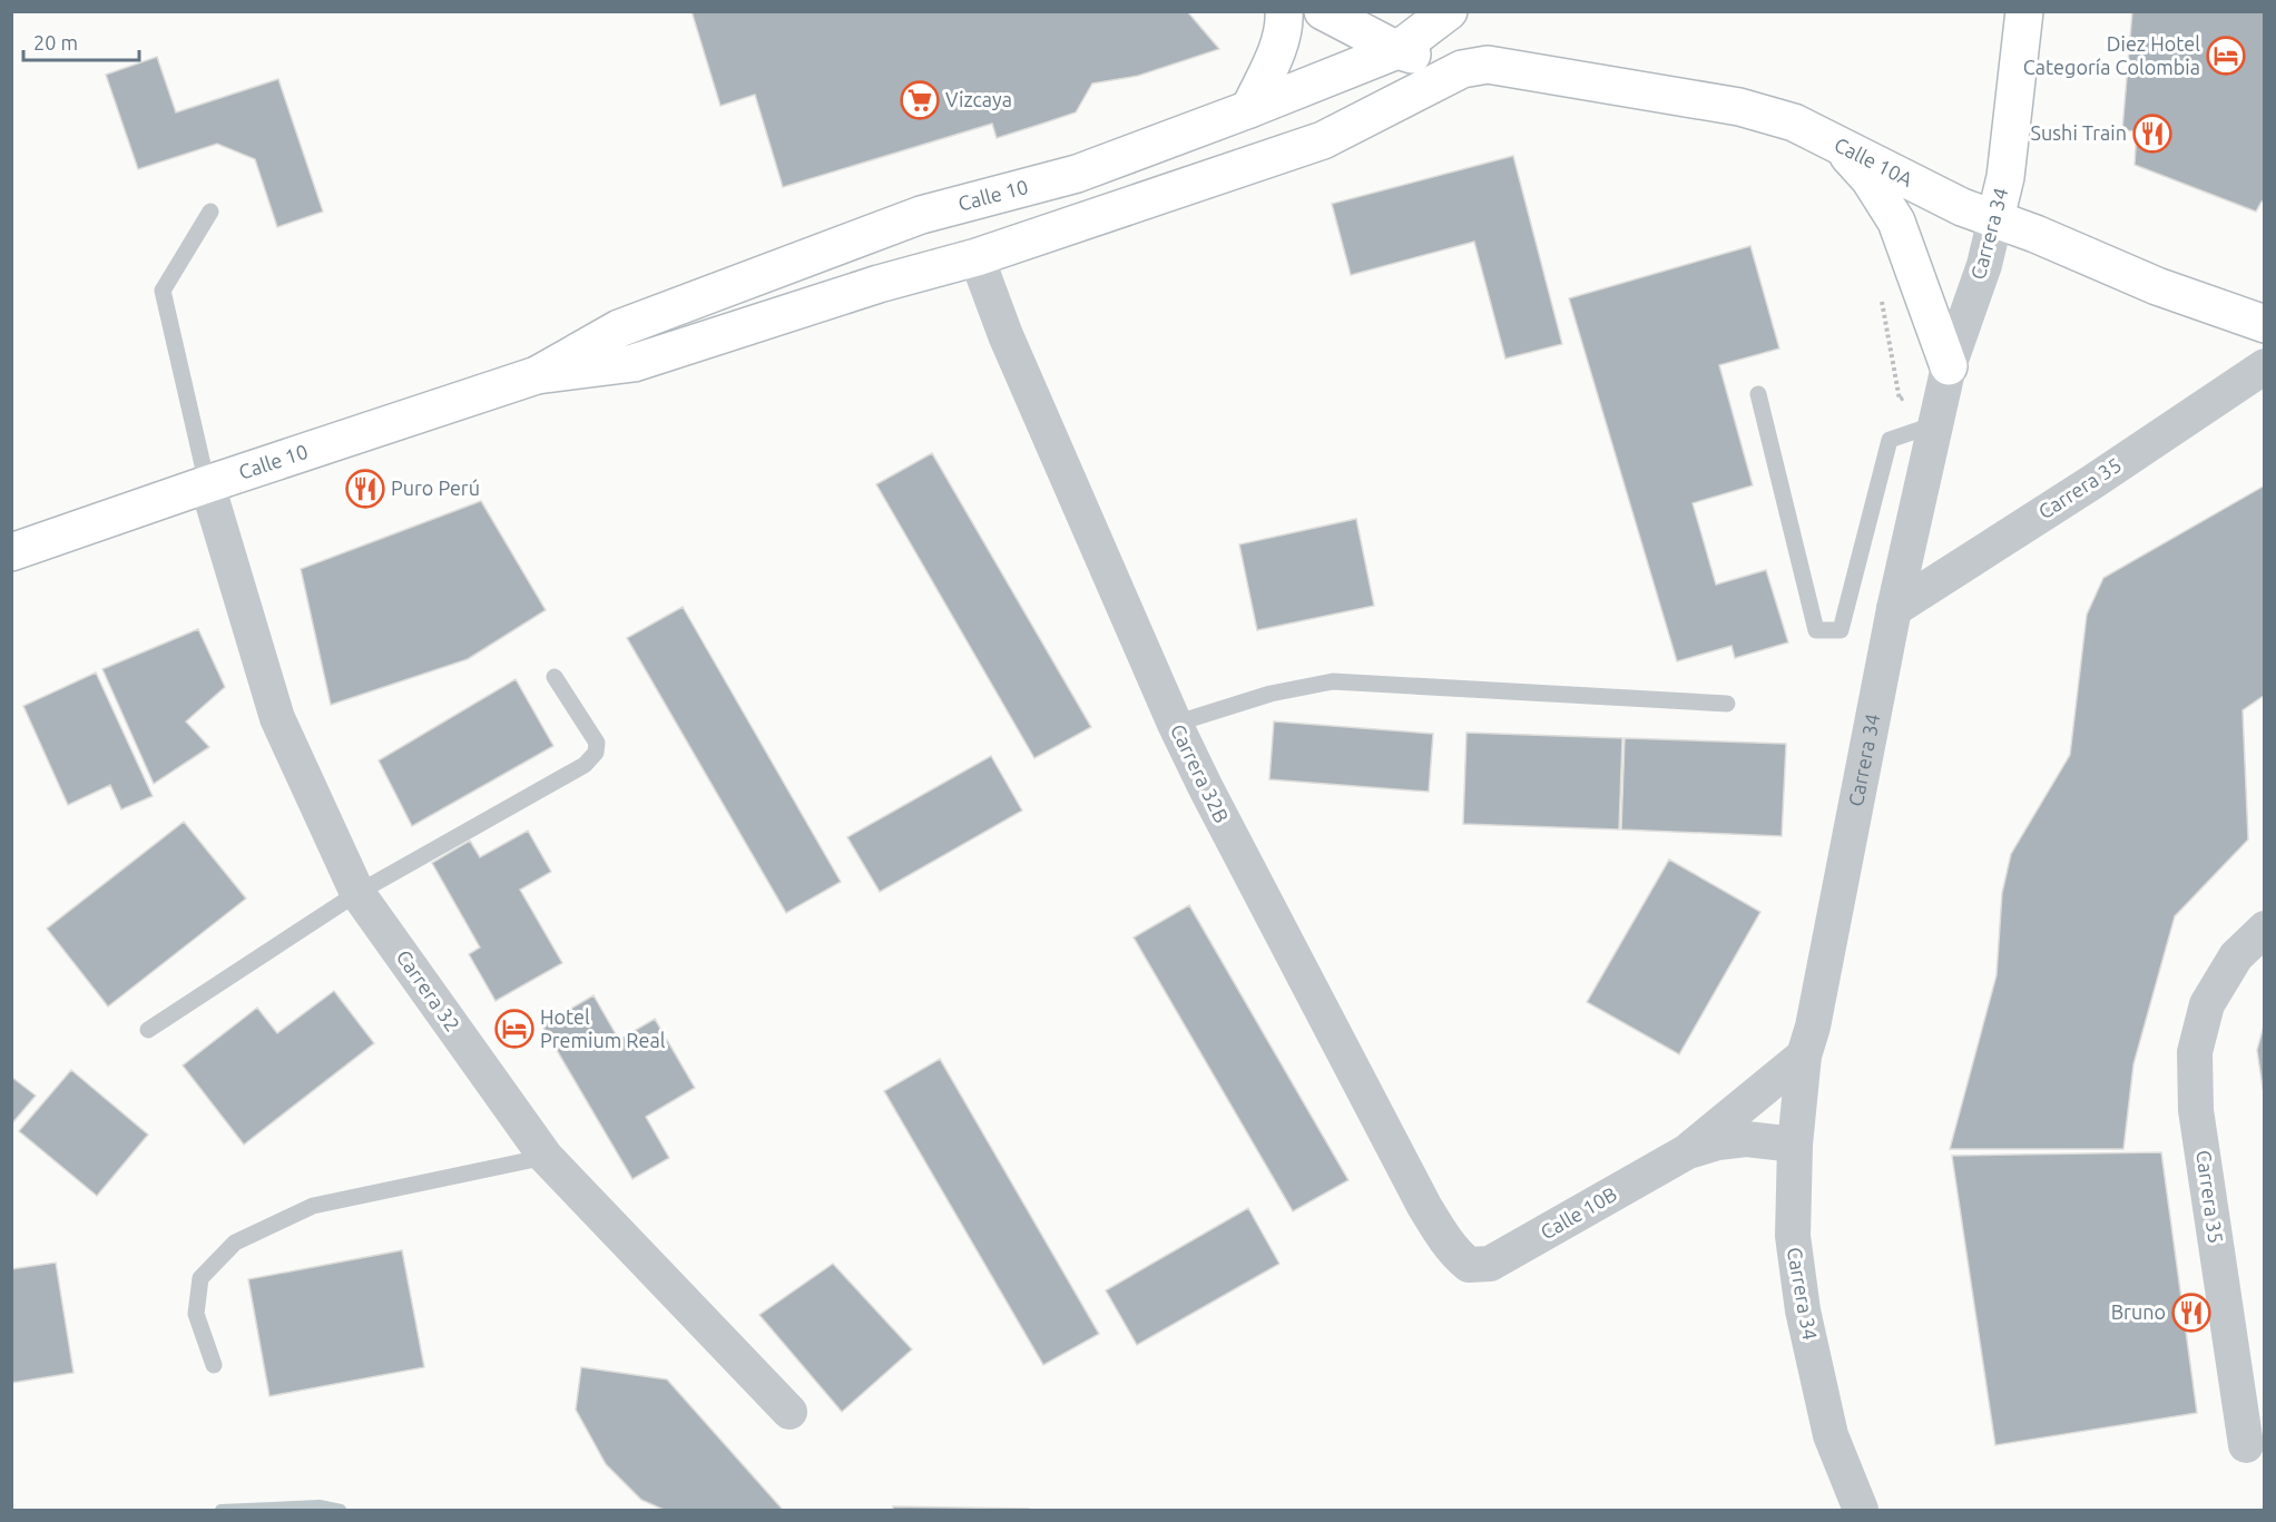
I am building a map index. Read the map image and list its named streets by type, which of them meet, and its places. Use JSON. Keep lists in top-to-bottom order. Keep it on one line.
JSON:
{"streets":{"street":["Calle 10A","Calle 10","Carrera 34","Carrera 35","Carrera 32B","Carrera 32","Calle 10B"]},"crossings":[["Calle 10A","Calle 10"],["Calle 10A","Carrera 34"],["Calle 10","Carrera 32B"],["Calle 10","Carrera 32"],["Carrera 34","Carrera 35"],["Carrera 34","Calle 10B"],["Carrera 32B","Calle 10B"]],"places":{"hotel":["Diez Hotel Categoría Colombia","Hotel Premium Real"],"supermarket":["Vizcaya"],"restaurant":["Sushi Train","Puro Perú","Bruno"]},"scale_bar":"20 m"}
